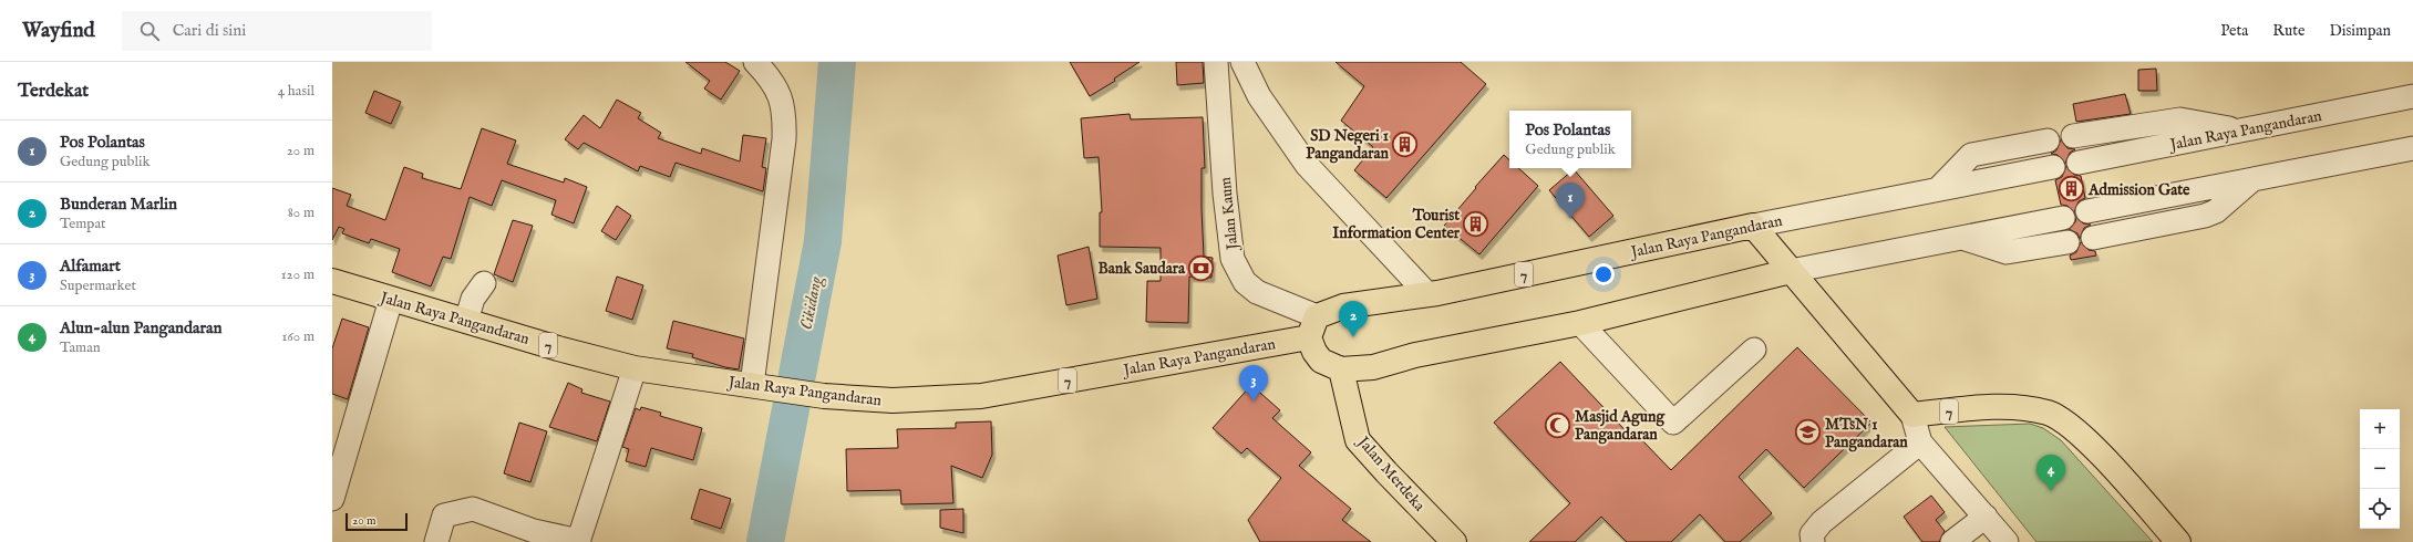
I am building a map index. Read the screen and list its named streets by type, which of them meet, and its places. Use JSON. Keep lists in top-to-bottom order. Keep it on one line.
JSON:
{"streets":{"highway":["Jalan Raya Pangandaran","7","Jalan Merdeka"],"street":["Jalan Kaum"]},"crossings":[["Jalan Raya Pangandaran","Jalan Kaum"]],"water":["Cikidang"],"places":{"building":["SD Negeri 1 Pangandaran","Admission Gate","Tourist Information Center"],"bank":["Bank Saudara"],"mosque":["Masjid Agung Pangandaran"],"school or university":["MTsN 1 Pangandaran"]},"scale_bar":"20 m","page":{"header":"Wayfind","search":"Cari di sini","nav":["Peta","Rute","Disimpan"],"heading":["Terdekat","4 hasil"],"popup":["Pos Polantas","Gedung publik"],"list":[{"mark":"1","name":"Pos Polantas","note":"Gedung publik","value":"20 m"},{"mark":"2","name":"Bunderan Marlin","note":"Tempat","value":"80 m"},{"mark":"3","name":"Alfamart","note":"Supermarket","value":"120 m"},{"mark":"4","name":"Alun-alun Pangandaran","note":"Taman","value":"160 m"}],"pins":["1","2","3","4"],"map_buttons":["+","−"],"scale":"20 m"}}
